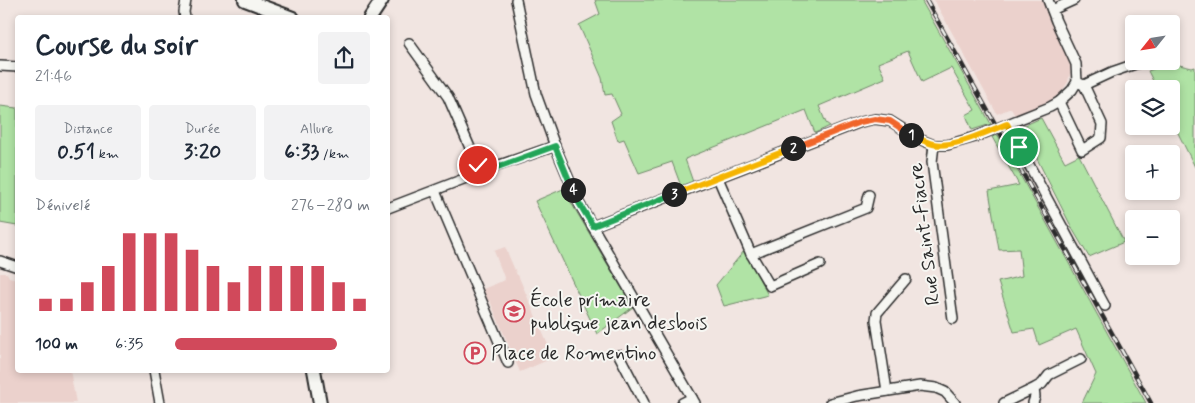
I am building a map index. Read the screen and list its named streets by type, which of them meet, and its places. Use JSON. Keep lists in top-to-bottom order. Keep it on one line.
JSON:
{"streets":{"street":["Rue Saint-Fiacre"]},"places":{"school or university":["École primaire publique jean desbois"],"parking":["Place de Romentino"]},"north":"bottom left","page":{"map_buttons":["+","−"],"heading":["Course du soir","21:46"],"stats":[["Distance","0.51 km"],["Durée","3:20"],["Allure","6:33 /km"]],"pins":["1","2","4","3"],"chart":["Dénivelé","276–280 m"],"list":[{"name":"100 m","note":"6:35"}]}}
